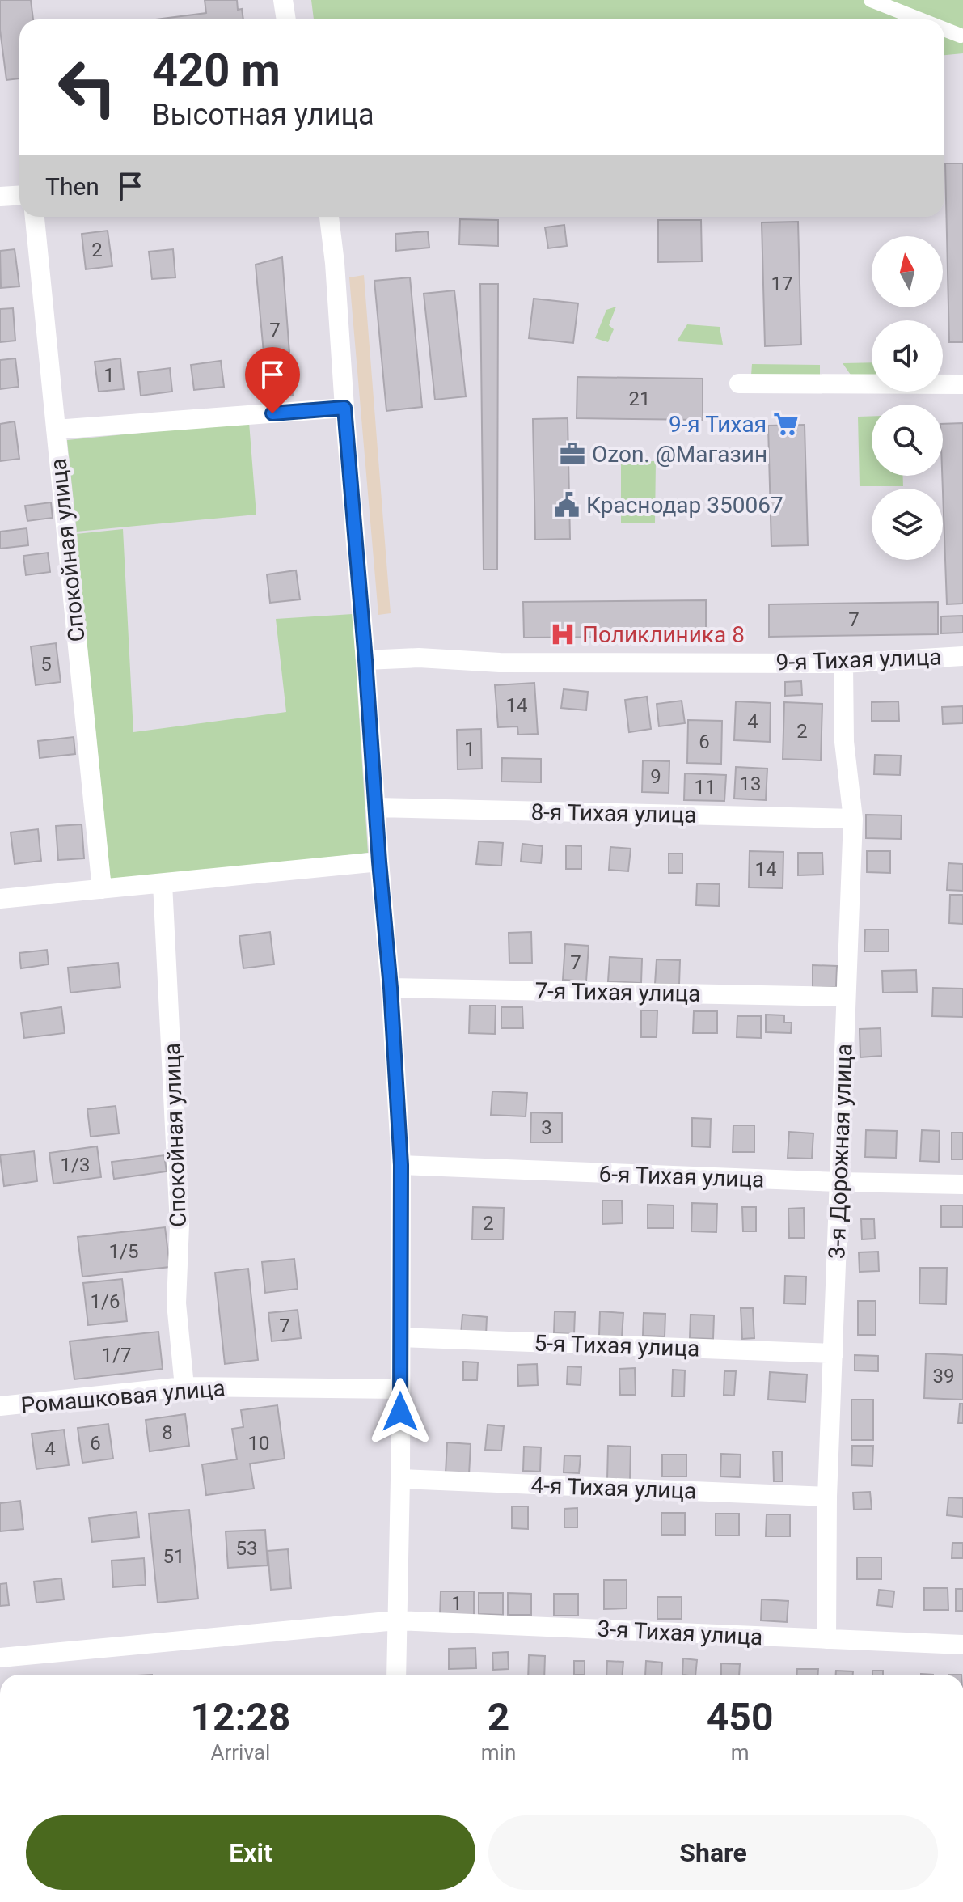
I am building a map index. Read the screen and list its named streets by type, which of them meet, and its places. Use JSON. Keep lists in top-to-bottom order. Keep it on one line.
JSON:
{"streets":{"street":["Спокойная улица","9-я Тихая улица","8-я Тихая улица","7-я Тихая улица","3-я Дорожная улица","6-я Тихая улица","5-я Тихая улица","Ромашковая улица","4-я Тихая улица","3-я Тихая улица"]},"crossings":[["Спокойная улица","Ромашковая улица"],["9-я Тихая улица","3-я Дорожная улица"],["8-я Тихая улица","3-я Дорожная улица"],["7-я Тихая улица","3-я Дорожная улица"],["3-я Дорожная улица","6-я Тихая улица"],["3-я Дорожная улица","5-я Тихая улица"],["3-я Дорожная улица","4-я Тихая улица"],["3-я Дорожная улица","3-я Тихая улица"]],"places":{"supermarket":["9-я Тихая"],"office":["Ozon. @Магазин"],"public building":["Краснодар 350067"],"hospital":["Поликлиника 8"]},"house_numbers":["2","17","7","1","21","7","5","14","4","2","6","1","9","13","11","14","7","3","1/3","2","1/5","1/6","7","1/7","39","8","6","10","4","53","51","1"],"north":"top","page":{"turn":["420 m","Высотная улица"],"then":"Then","eta":["12:28","Arrival","2","min","450","m"],"buttons":["Exit","Share"]}}
